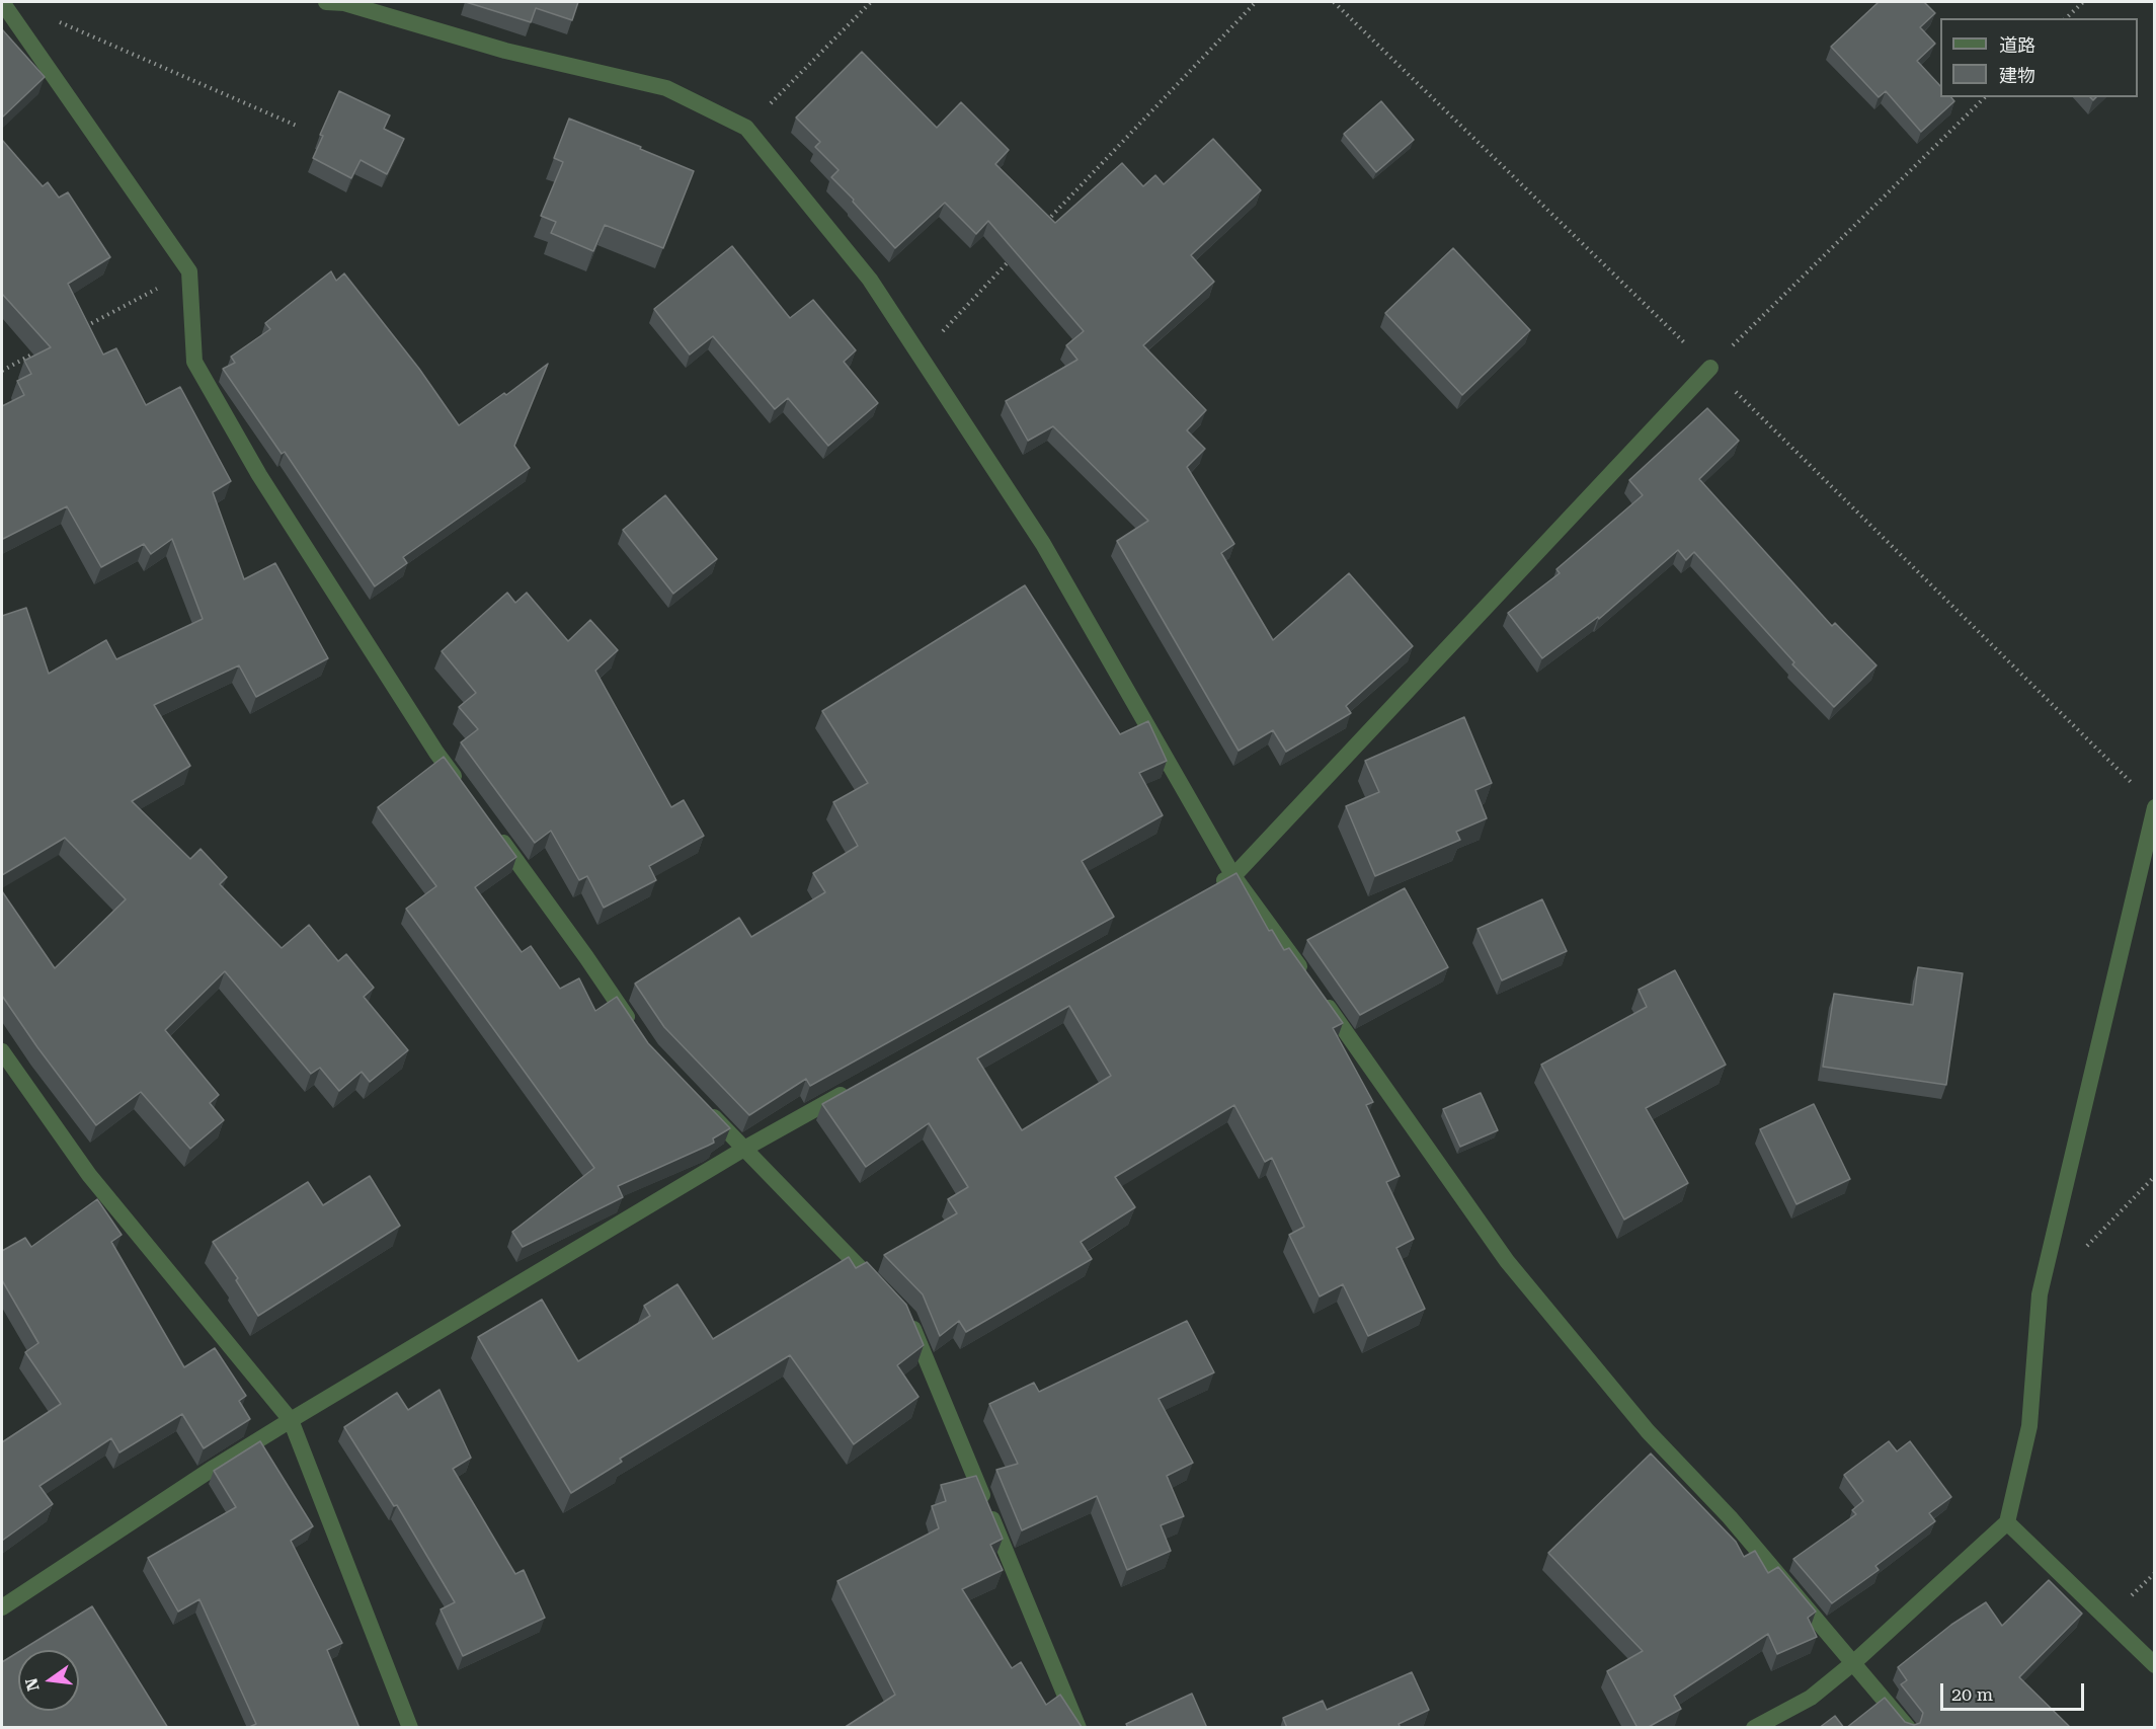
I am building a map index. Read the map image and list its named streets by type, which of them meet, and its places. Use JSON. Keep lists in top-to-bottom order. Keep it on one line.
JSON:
{"legend":["道路","建物"],"scale_bar":"20 m","north":"left"}
